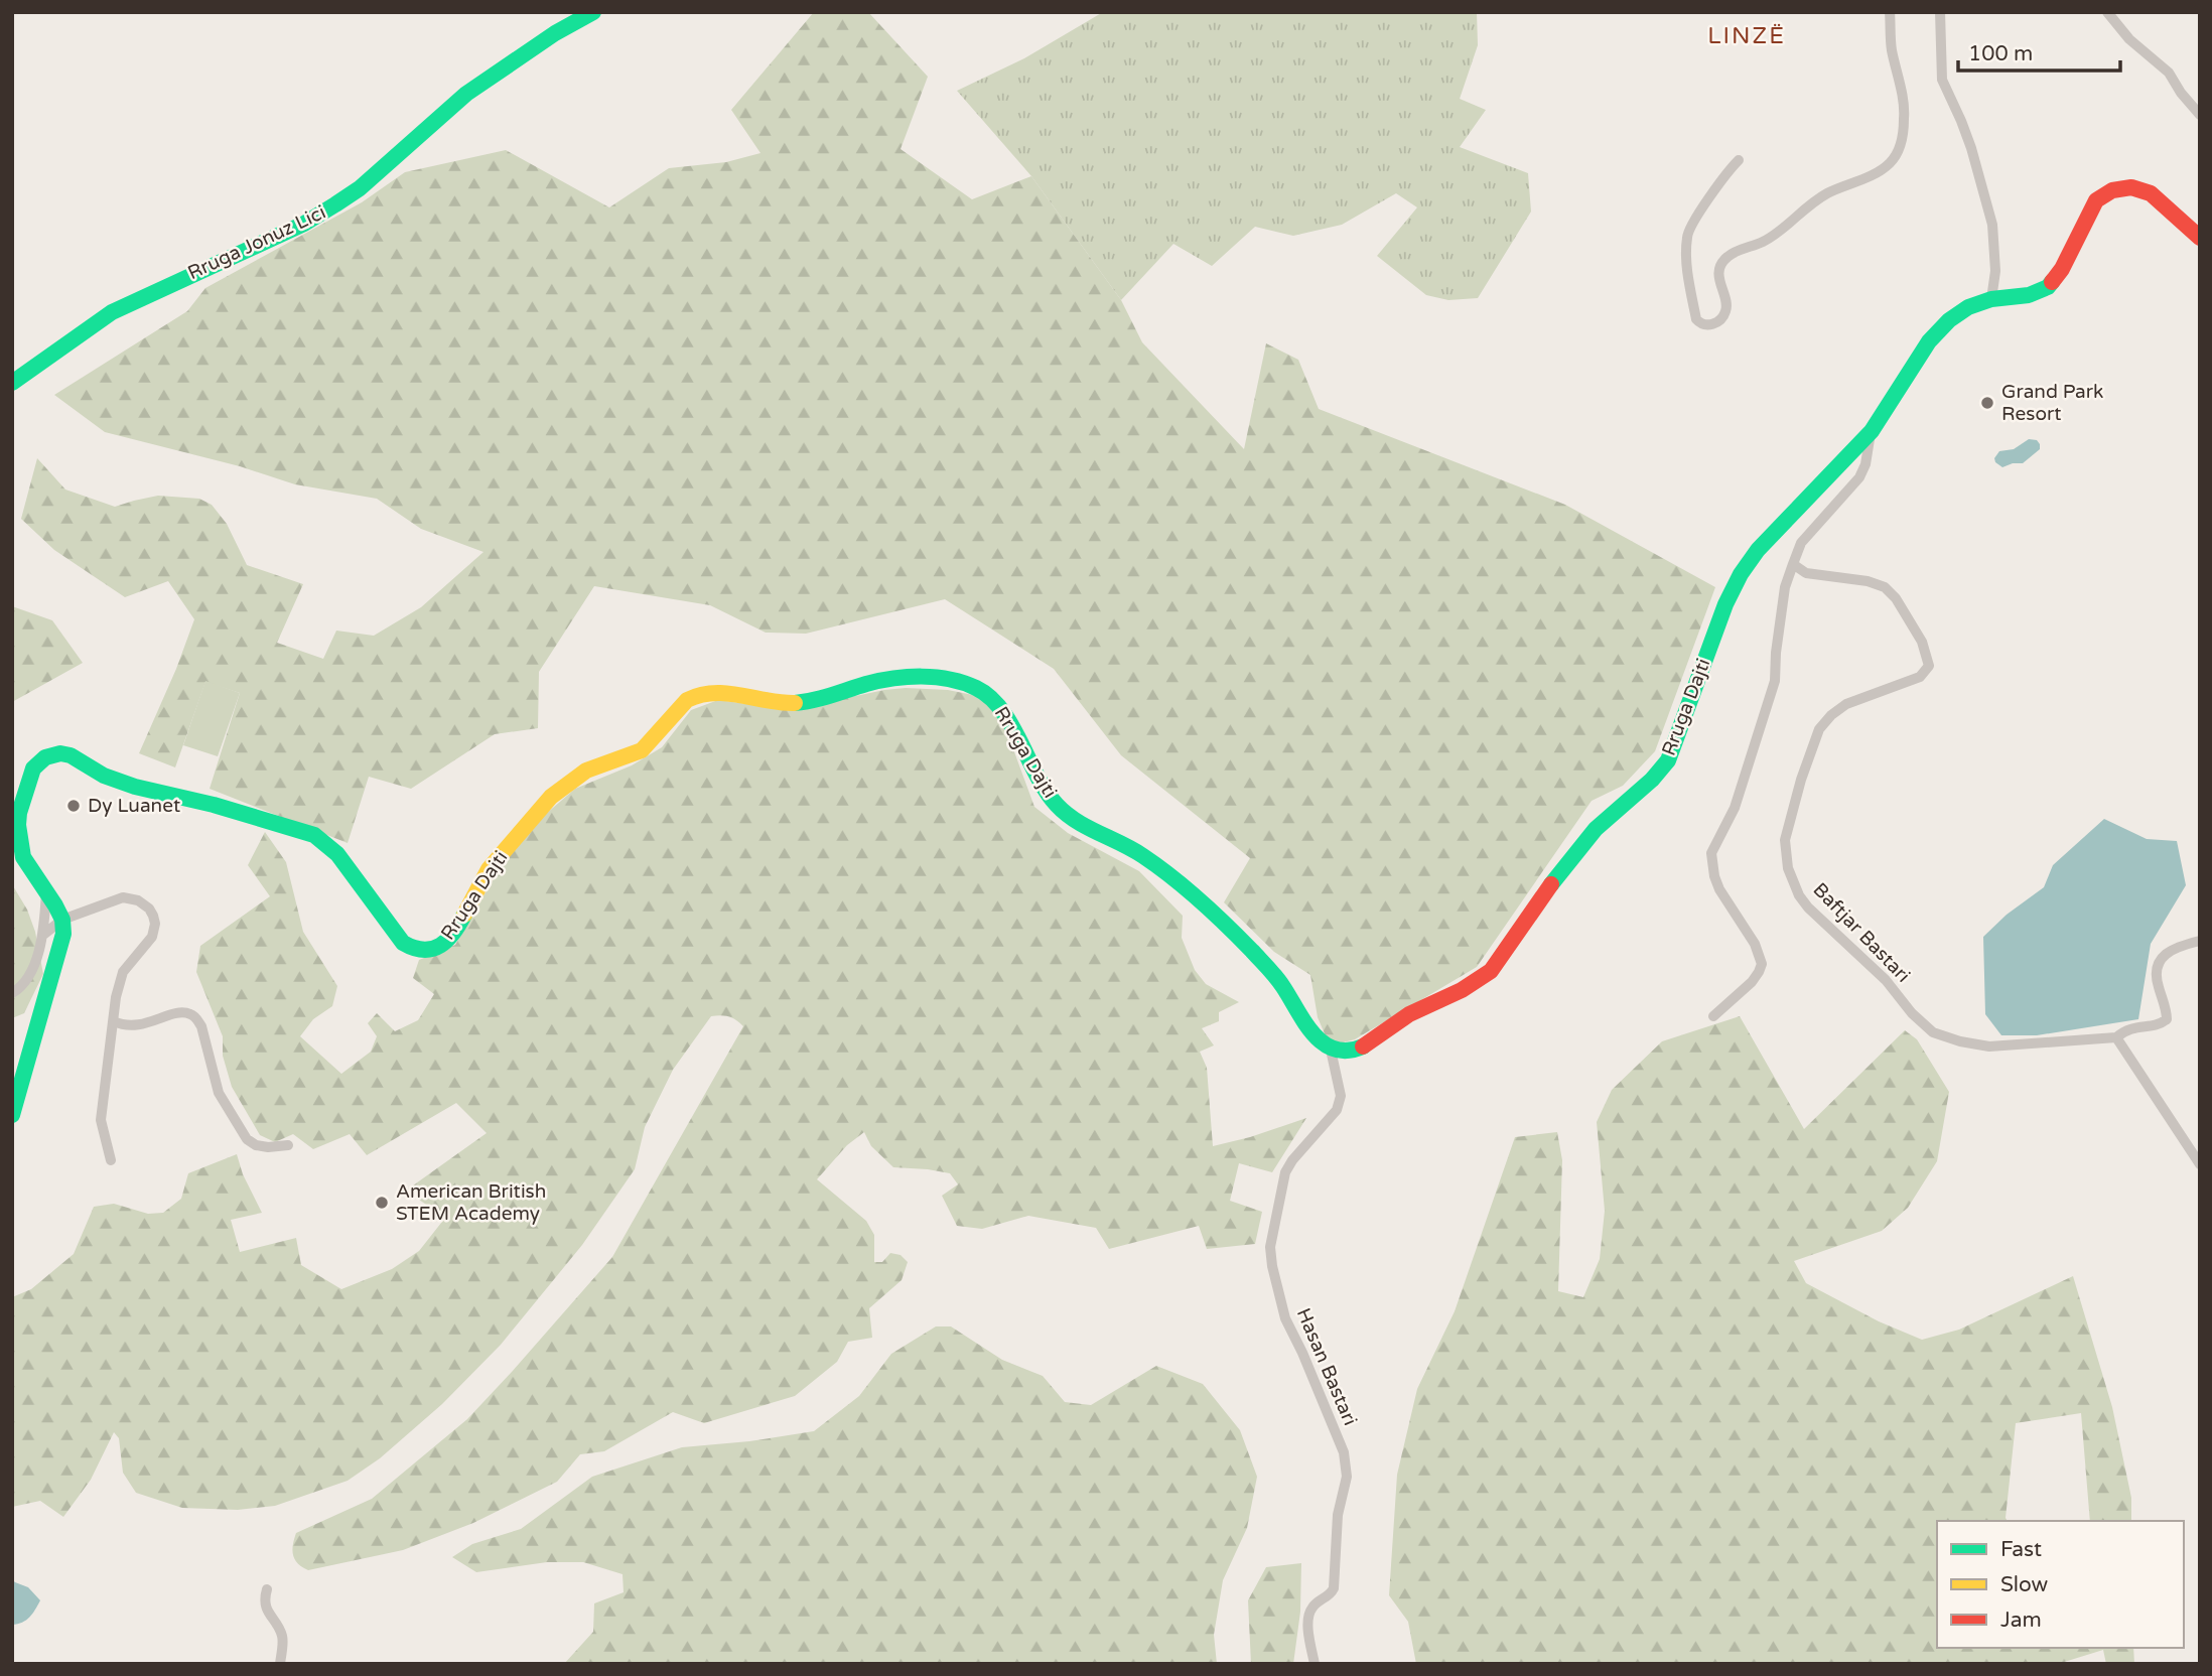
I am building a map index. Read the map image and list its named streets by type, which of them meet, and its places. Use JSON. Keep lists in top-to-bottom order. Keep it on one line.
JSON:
{"streets":{"main road":["Rruga Jonuz Lici","Rruga Dajti"],"street":["Baftjar Bastari","Hasan Bastari"]},"crossings":[["Rruga Dajti","Hasan Bastari"]],"districts":["LINZË"],"places":["Grand Park Resort","Dy Luanet","American British STEM Academy"],"legend":["Fast","Slow","Jam"],"scale_bar":"100 m"}
